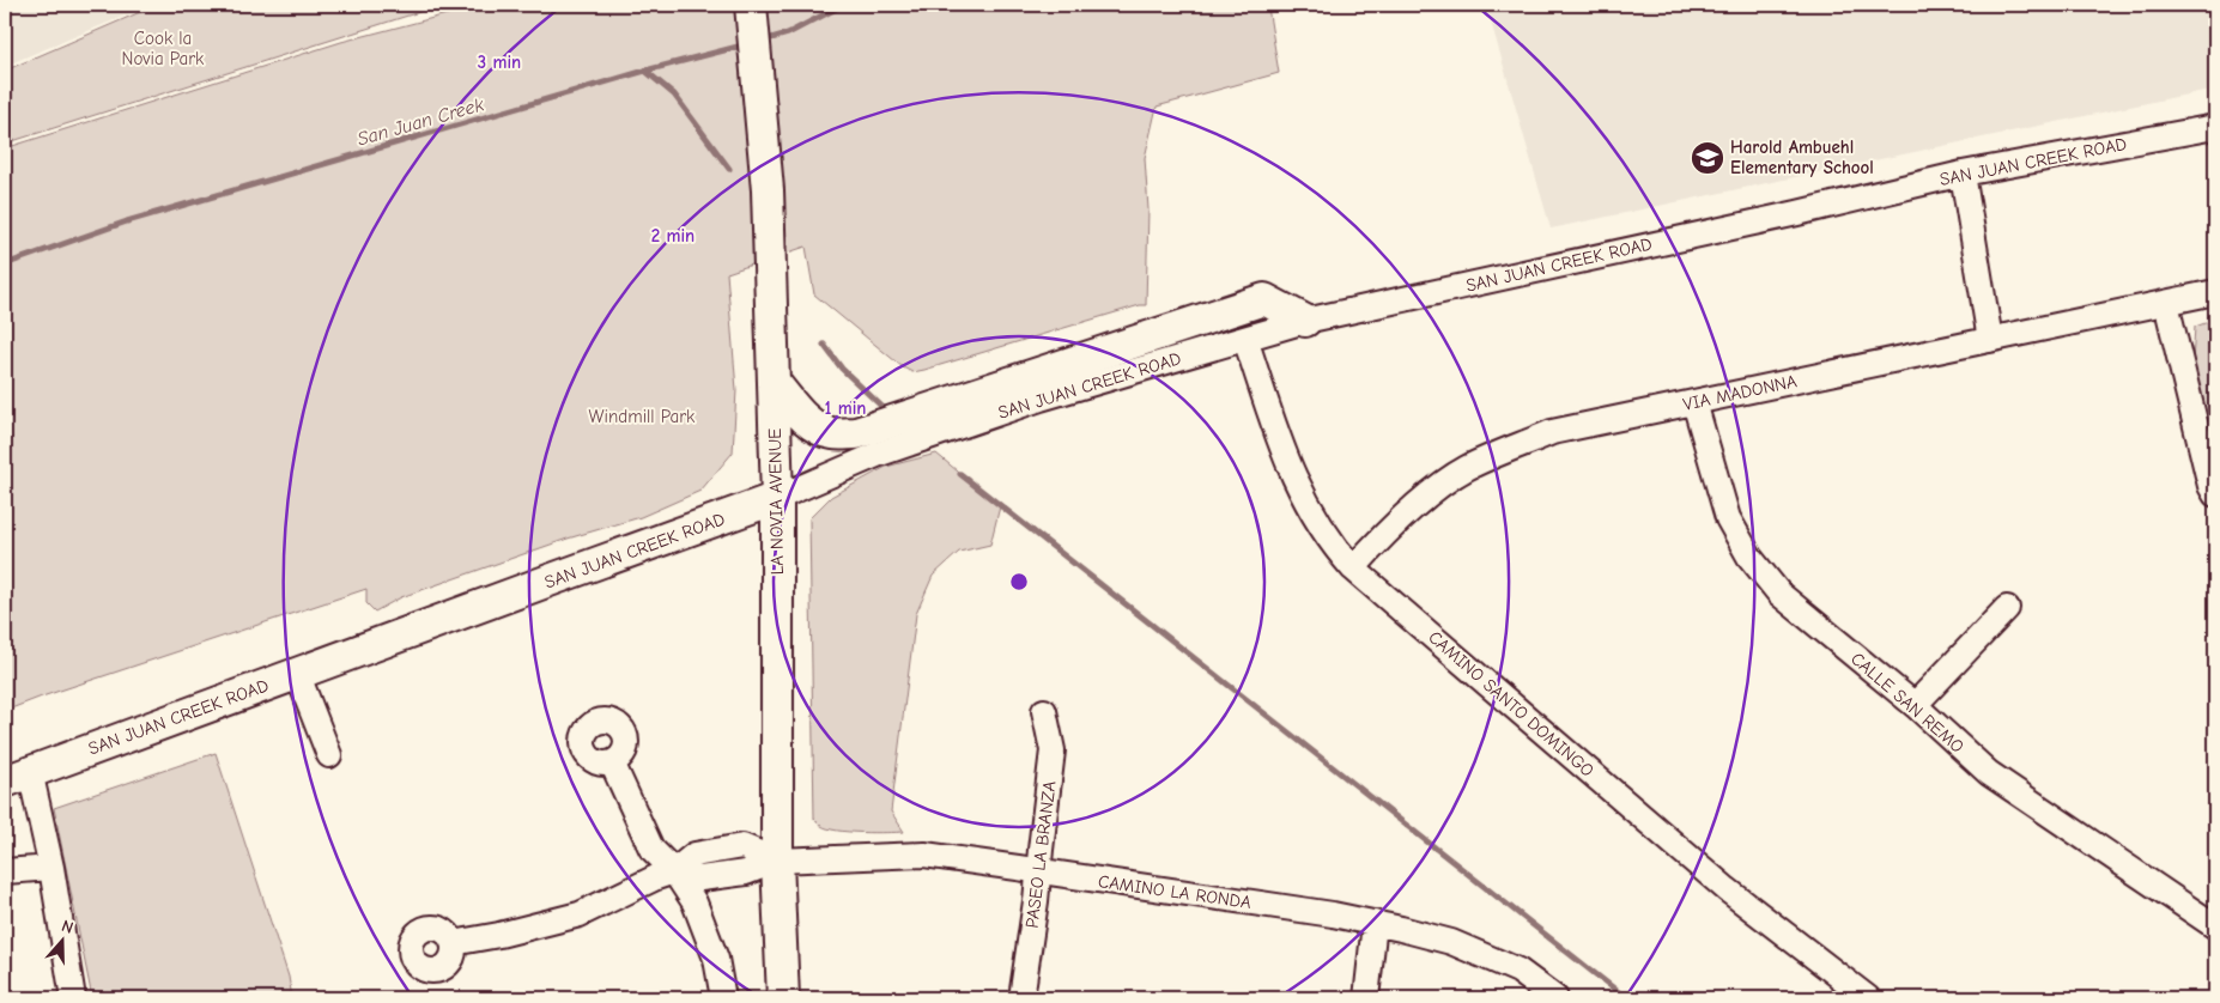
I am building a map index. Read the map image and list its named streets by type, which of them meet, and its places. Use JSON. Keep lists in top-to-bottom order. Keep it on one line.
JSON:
{"streets":{"main road":["SAN JUAN CREEK ROAD","LA NOVIA AVENUE"],"street":["VIA MADONNA","CALLE SAN REMO","CAMINO SANTO DOMINGO","PASEO LA BRANZA","CAMINO LA RONDA"]},"crossings":[["SAN JUAN CREEK ROAD","LA NOVIA AVENUE"],["SAN JUAN CREEK ROAD","CAMINO SANTO DOMINGO"],["VIA MADONNA","CALLE SAN REMO"],["VIA MADONNA","CAMINO SANTO DOMINGO"],["LA NOVIA AVENUE","CAMINO LA RONDA"],["PASEO LA BRANZA","CAMINO LA RONDA"]],"water":["San Juan Creek"],"parks":["Cook la Novia Park","Windmill Park"],"places":{"school or university":["Harold Ambuehl Elementary School"]},"north":"top","rings":["3 min","2 min","1 min"]}
